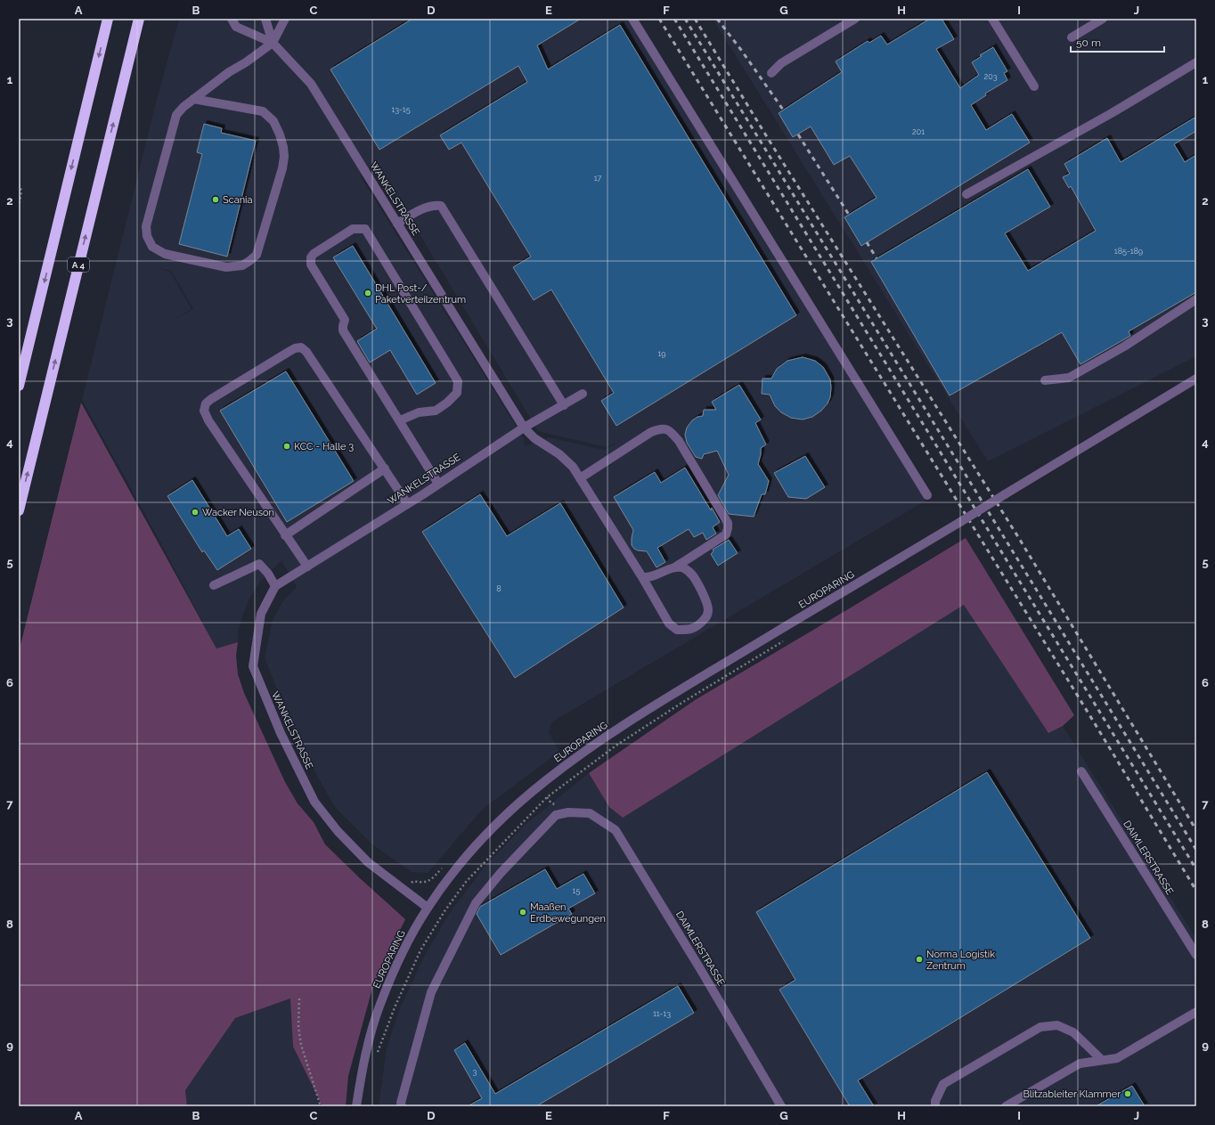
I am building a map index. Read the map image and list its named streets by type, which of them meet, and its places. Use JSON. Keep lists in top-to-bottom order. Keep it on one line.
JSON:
{"streets":{"highway":["A 4"],"street":["WANKELSTRASSE","EUROPARING","DAIMLERSTRASSE"]},"crossings":[["WANKELSTRASSE","EUROPARING"]],"places":["Scania","DHL Post-/ Paketverteilzentrum","KCC - Halle 3","Wacker Neuson","Maaßen Erdbewegungen","Norma Logistik Zentrum","Blitzableiter Klammer"],"house_numbers":["203","13-15","201","17","185-189","19","8","15","11-13","3"],"scale_bar":"50 m","grid":{"columns":["A","B","C","D","E","F","G","H","I","J"],"rows":["1","2","3","4","5","6","7","8","9"]}}
